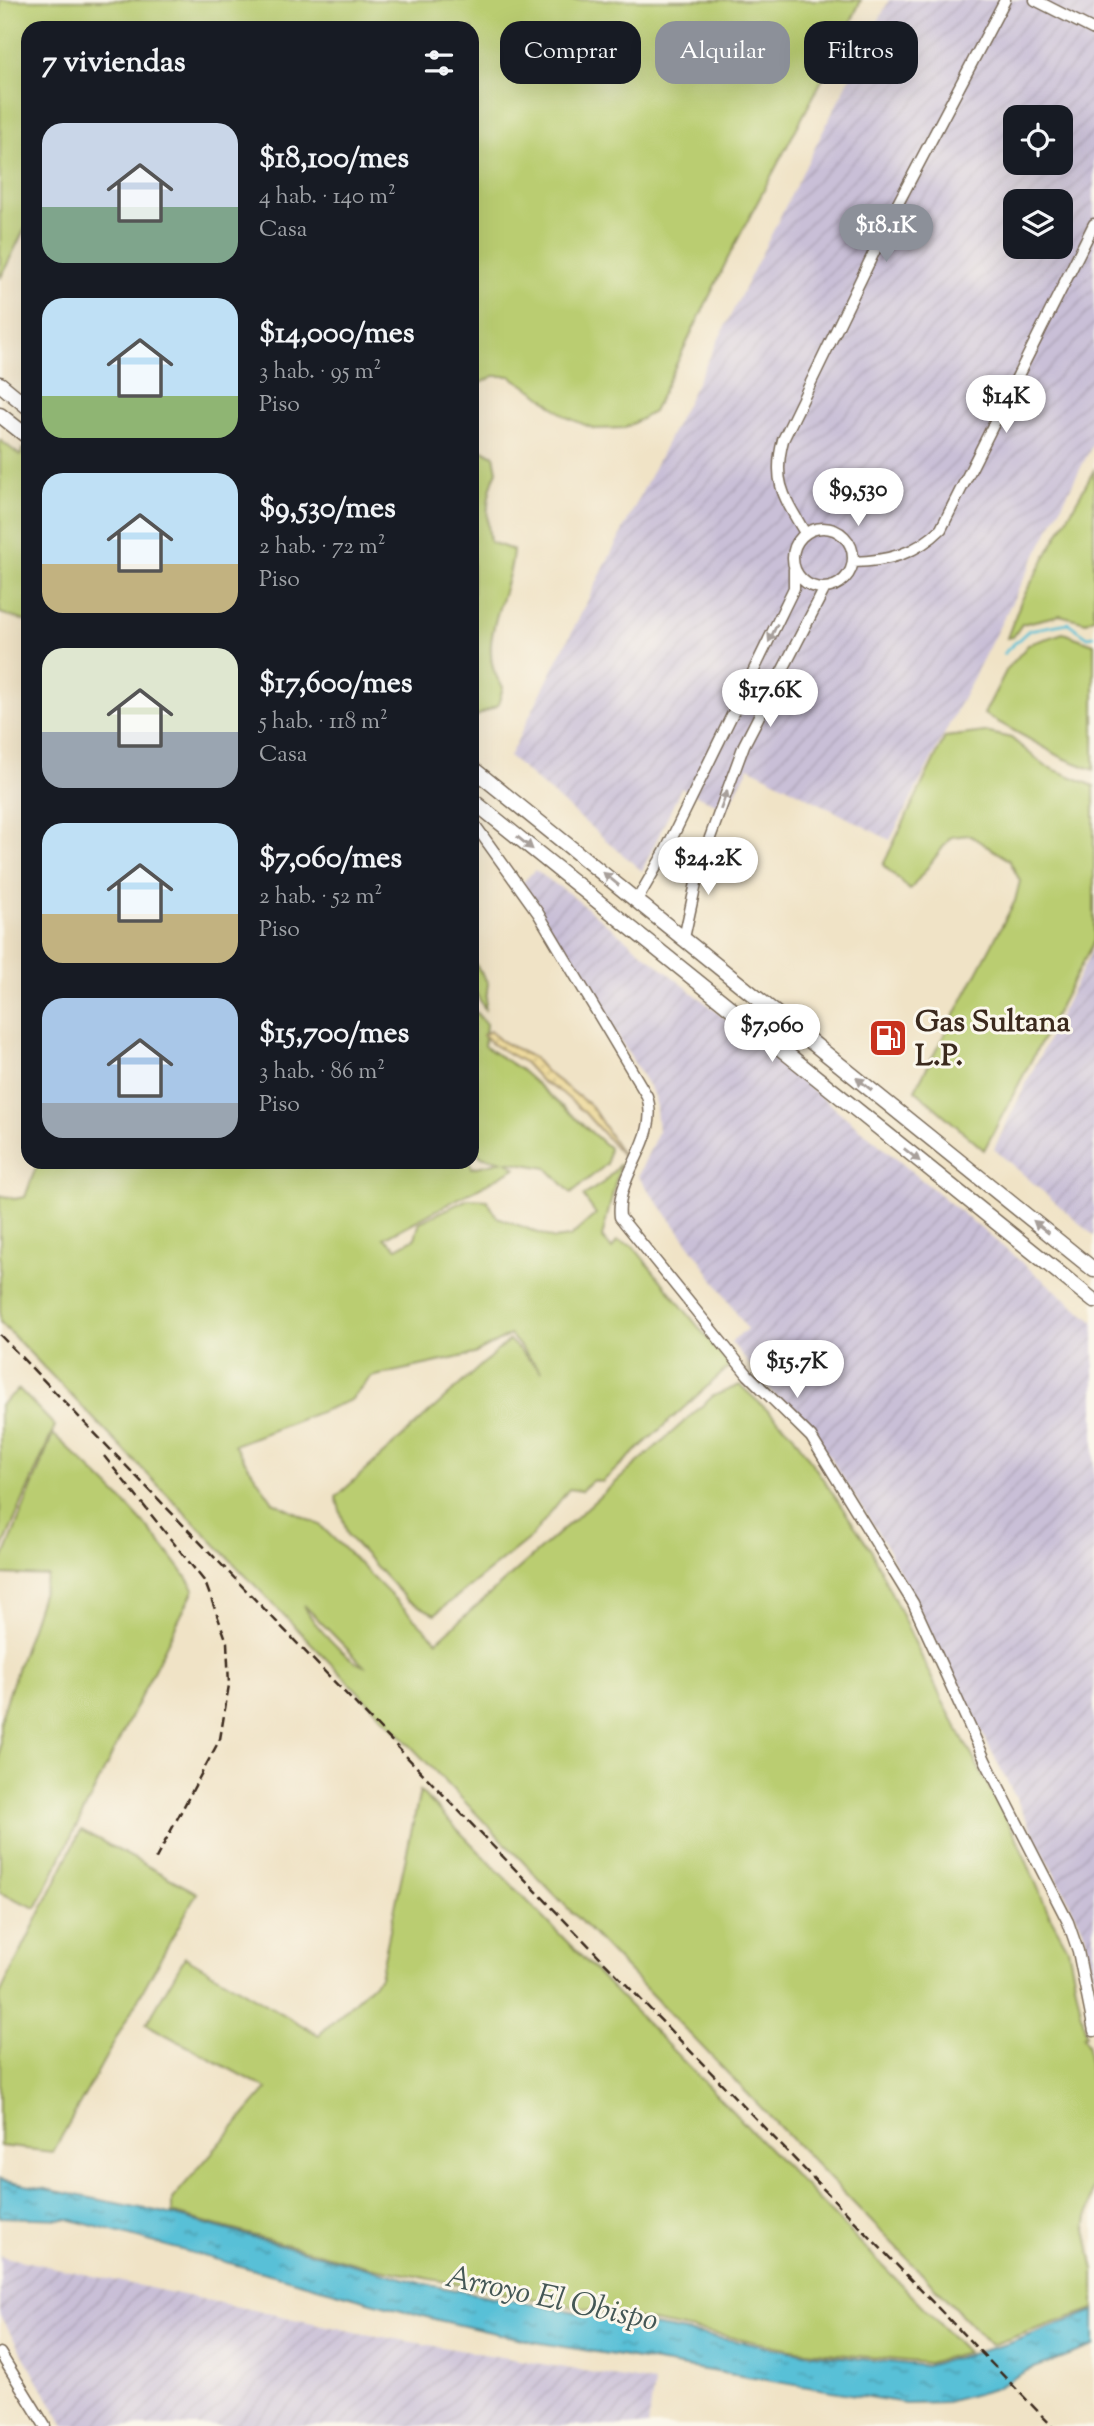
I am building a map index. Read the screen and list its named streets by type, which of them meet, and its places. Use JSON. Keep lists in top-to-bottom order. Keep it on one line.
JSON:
{"water":["Arroyo El Obispo"],"places":{"fuel station":["Gas Sultana L.P."]},"page":{"chip":["Comprar","Alquilar","Filtros"],"heading":"7 viviendas","list":[{"name":"$18,100/mes","note":"4 hab. · 140 m² · Casa"},{"name":"$14,000/mes","note":"3 hab. · 95 m² · Piso"},{"name":"$9,530/mes","note":"2 hab. · 72 m² · Piso"},{"name":"$17,600/mes","note":"5 hab. · 118 m² · Casa"},{"name":"$7,060/mes","note":"2 hab. · 52 m² · Piso"},{"name":"$15,700/mes","note":"3 hab. · 86 m² · Piso"}],"price":["$18.1K","$14K","$9,530","$17.6K","$24.2K","$7,060","$15.7K"]}}
